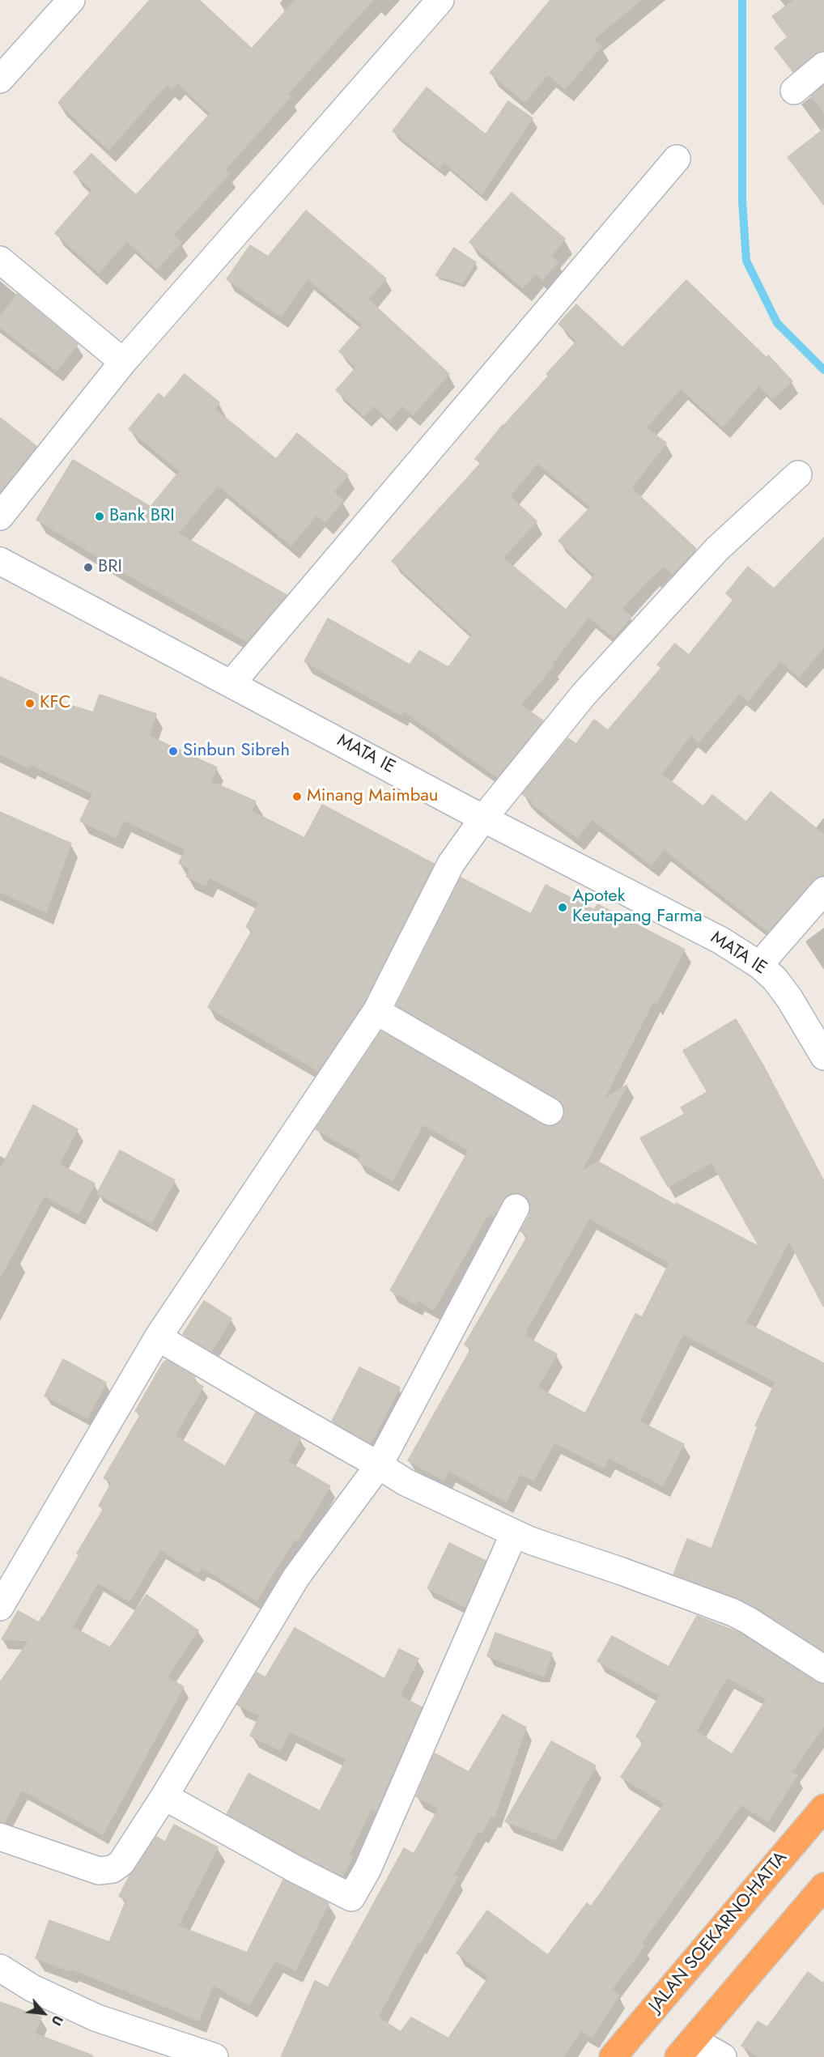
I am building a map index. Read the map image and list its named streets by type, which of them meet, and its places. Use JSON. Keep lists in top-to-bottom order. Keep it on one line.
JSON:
{"streets":{"highway":["JALAN SOEKARNO-HATTA"],"street":["MATA IE"]},"places":["Bank BRI","BRI","KFC","Sinbun Sibreh","Minang Maimbau","Apotek Keutapang Farma"],"north":"bottom right"}
